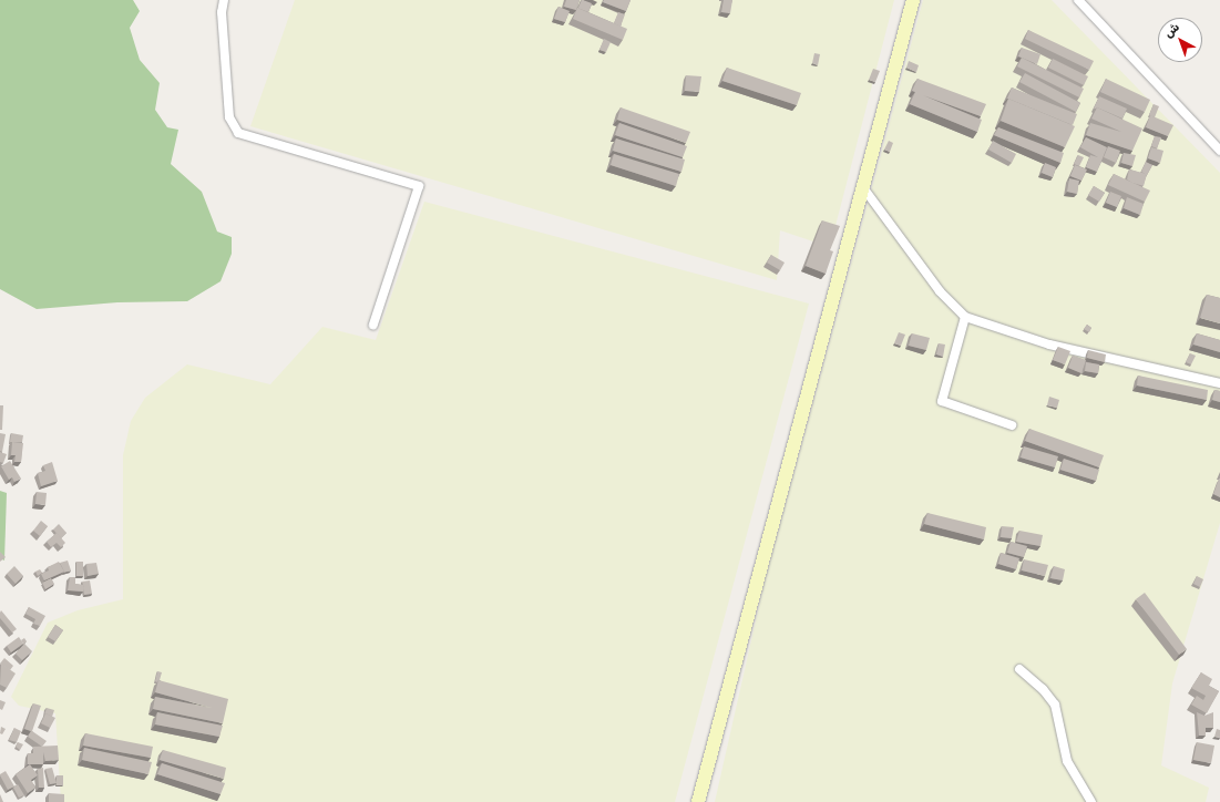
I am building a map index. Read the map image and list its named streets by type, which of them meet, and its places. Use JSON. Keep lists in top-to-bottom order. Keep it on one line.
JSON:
{"north":"top left"}
